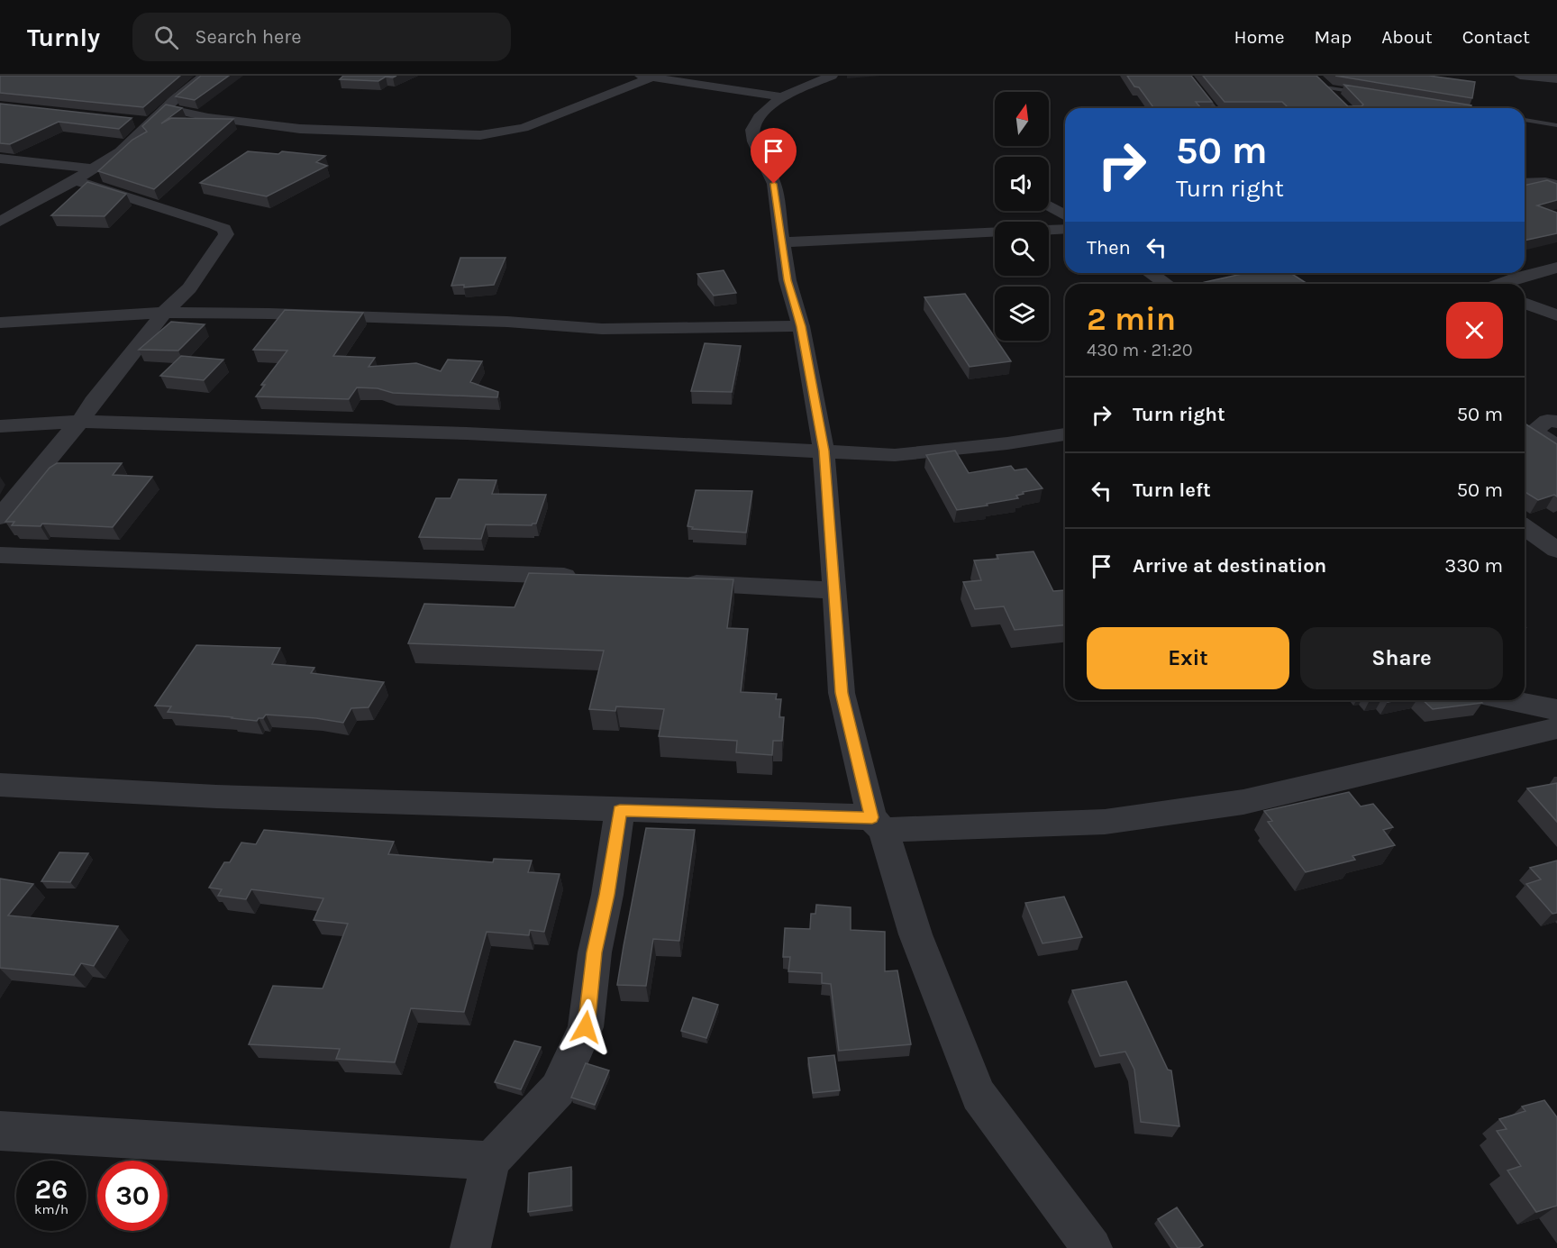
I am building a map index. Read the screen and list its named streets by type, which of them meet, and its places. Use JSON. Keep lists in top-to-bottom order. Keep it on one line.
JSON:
{"north":"top","page":{"header":"Turnly","search":"Search here","nav":["Home","Map","About","Contact"],"turn":["50 m","Turn right"],"then":"Then","heading":["2 min","430 m · 21:20"],"list":[{"name":"Turn right","value":"50 m"},{"name":"Turn left","value":"50 m"},{"name":"Arrive at destination","value":"330 m"}],"buttons":["Exit","Share"],"speed":"26 km/h","limit":"30"}}
